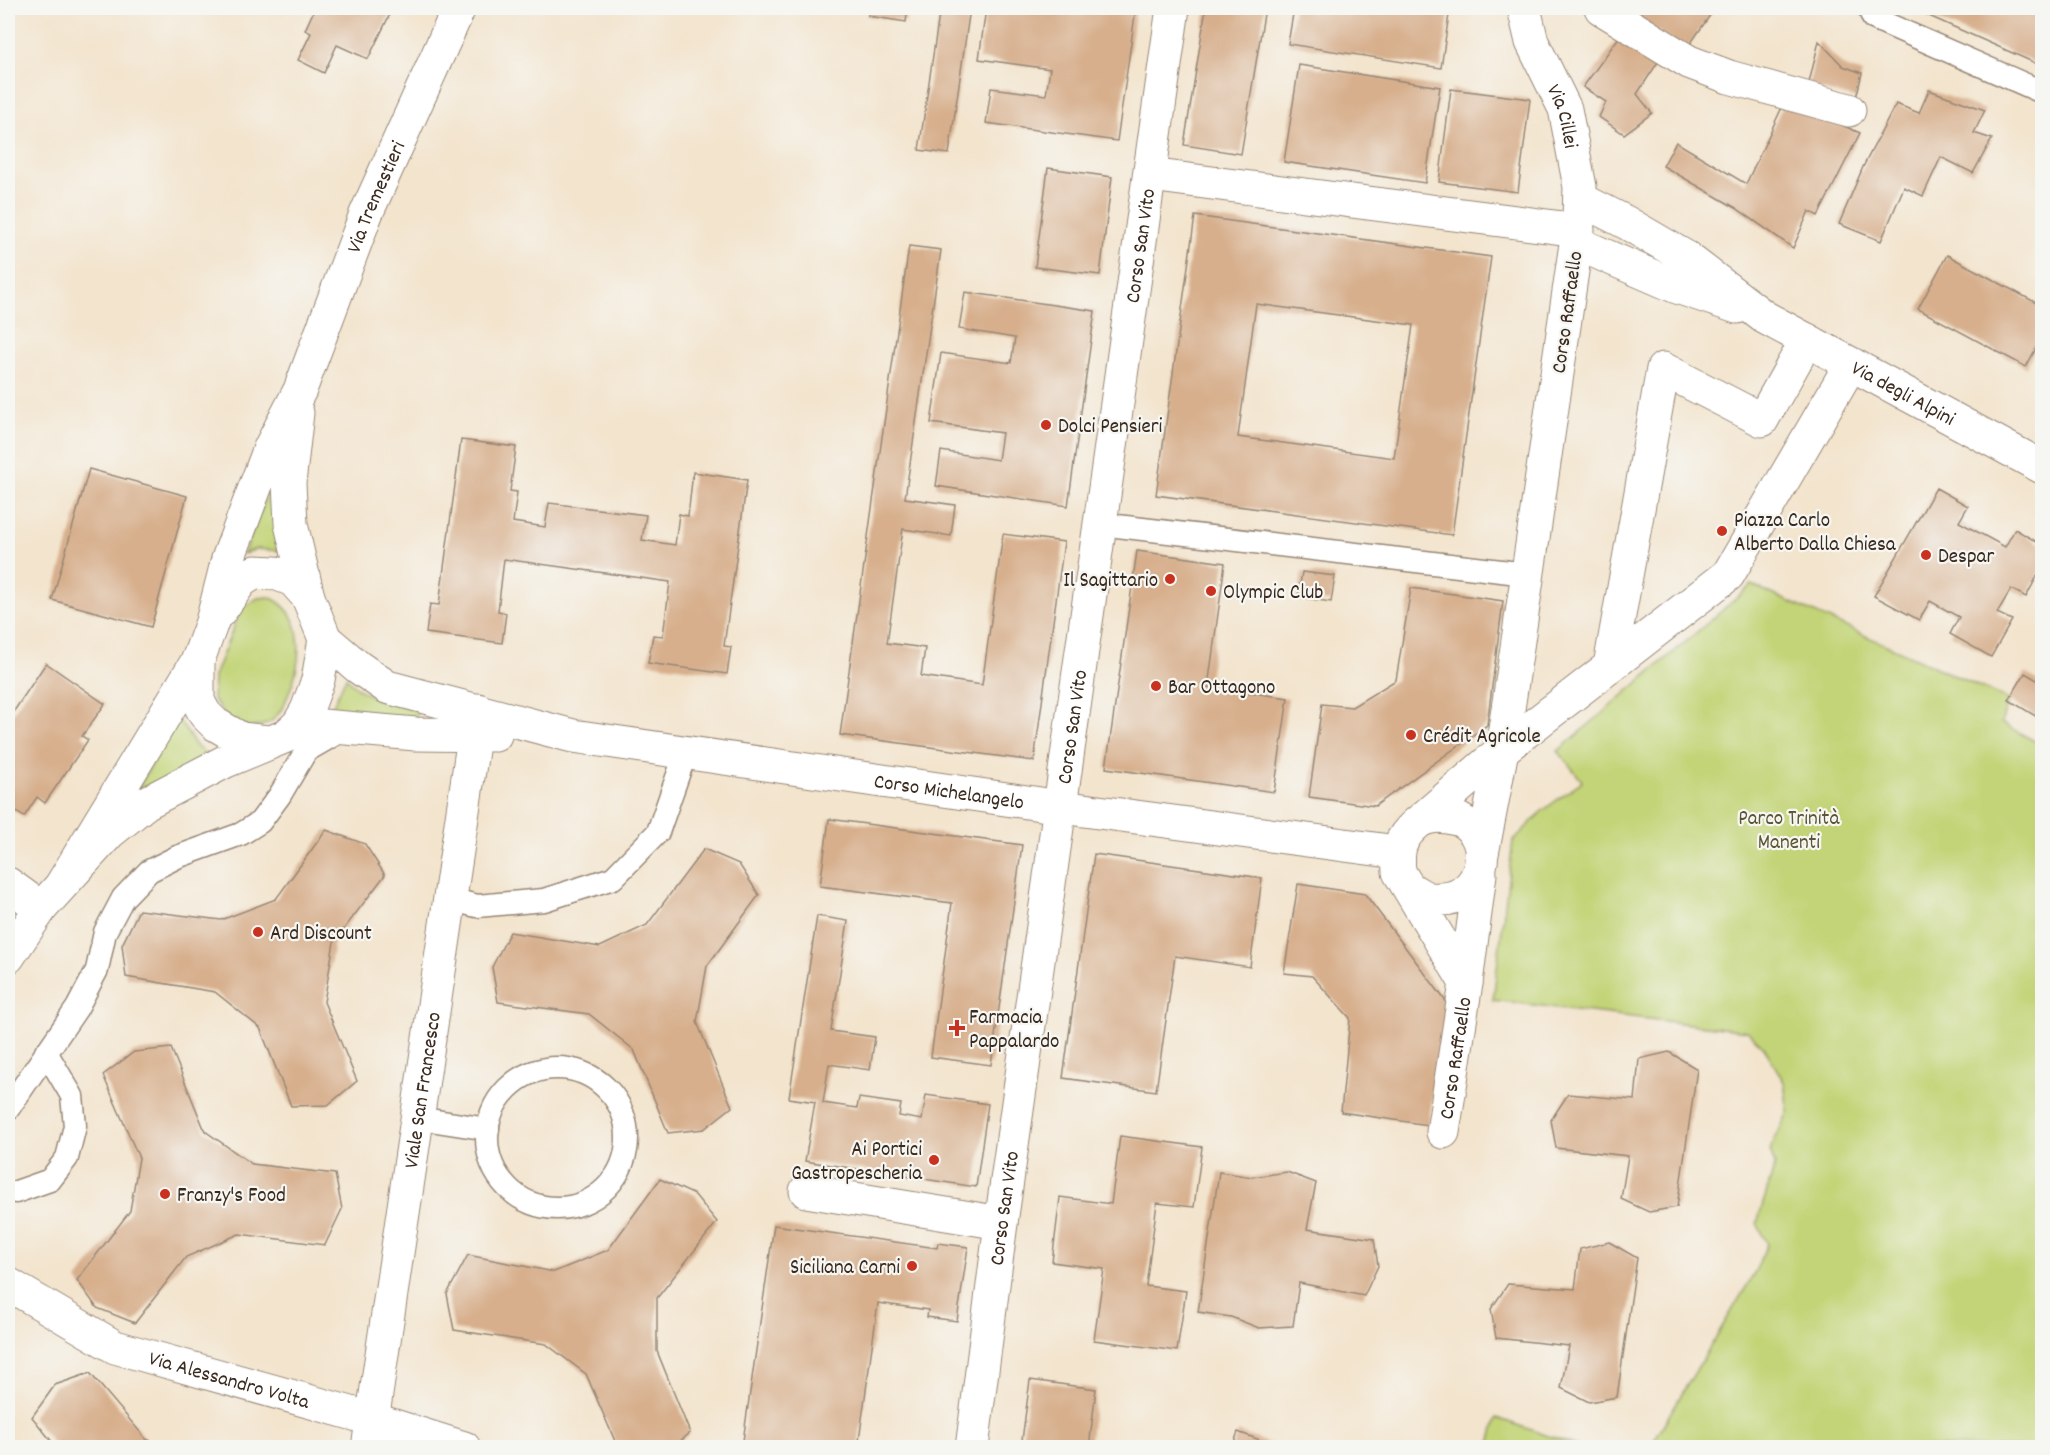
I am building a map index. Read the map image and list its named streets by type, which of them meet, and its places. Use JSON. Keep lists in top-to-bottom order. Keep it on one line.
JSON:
{"streets":{"street":["Via Cillei","Via Tremestieri","Corso San Vito","Corso Raffaello","Via degli Alpini","Corso Michelangelo","Viale San Francesco","Via Alessandro Volta"]},"crossings":[["Via Cillei","Corso Raffaello"],["Corso San Vito","Corso Raffaello"],["Corso San Vito","Corso Michelangelo"],["Corso Raffaello","Corso Michelangelo"],["Corso Michelangelo","Viale San Francesco"],["Viale San Francesco","Via Alessandro Volta"]],"parks":["Parco Trinità Manenti"],"places":{"other":["Dolci Pensieri","Piazza Carlo Alberto Dalla Chiesa","Despar","Il Sagittario","Olympic Club","Bar Ottagono","Crédit Agricole","Ard Discount","Ai Portici Gastropescheria","Franzy's Food","Siciliana Carni"],"health":["Farmacia Pappalardo"]}}
